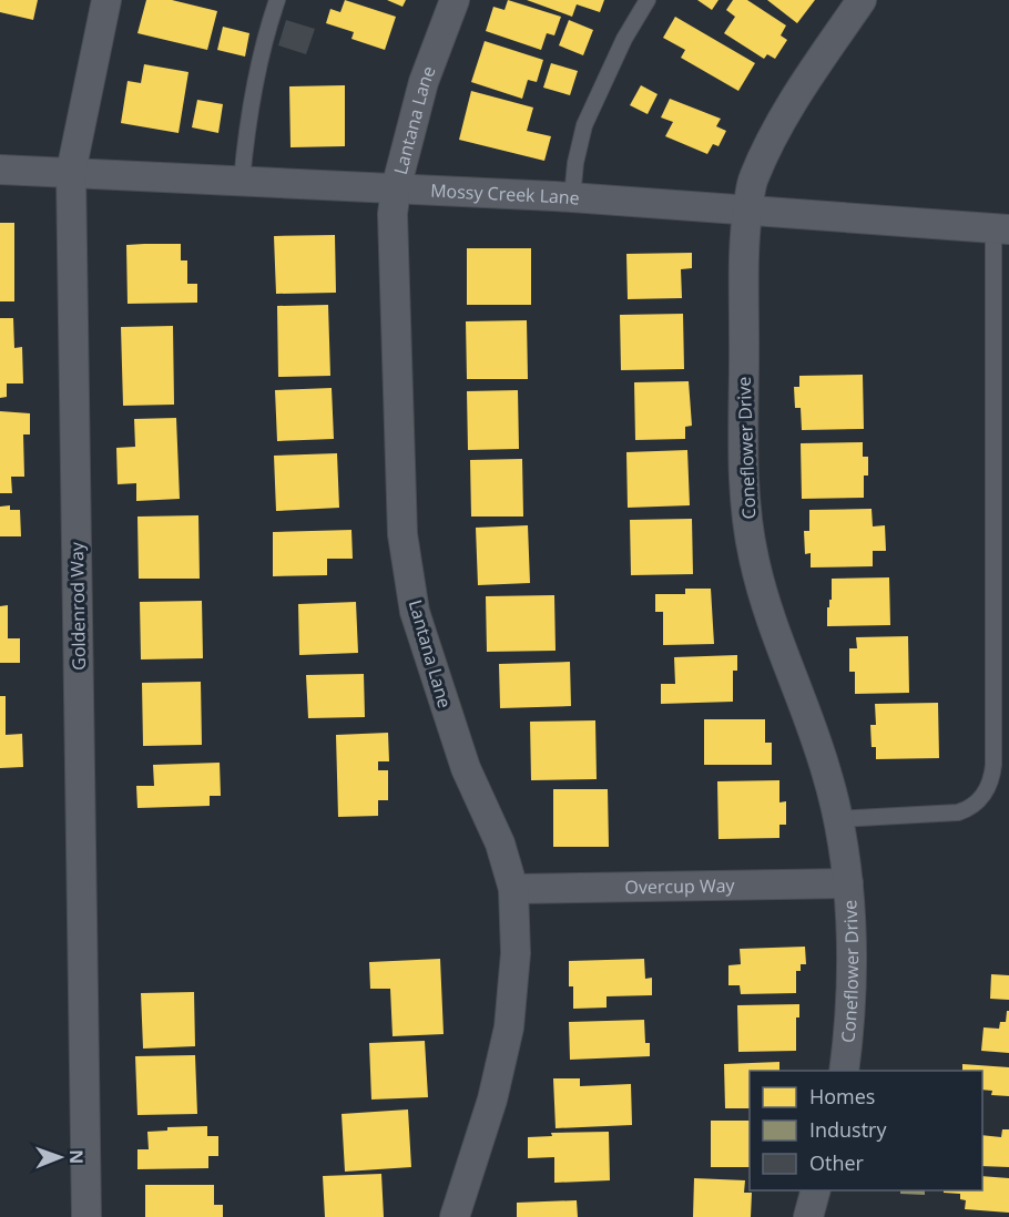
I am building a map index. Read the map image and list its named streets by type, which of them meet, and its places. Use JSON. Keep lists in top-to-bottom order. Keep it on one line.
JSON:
{"streets":{"street":["Lantana Lane","Mossy Creek Lane","Coneflower Drive","Goldenrod Way","Overcup Way"]},"crossings":[["Lantana Lane","Mossy Creek Lane"],["Lantana Lane","Overcup Way"],["Mossy Creek Lane","Coneflower Drive"],["Mossy Creek Lane","Goldenrod Way"],["Coneflower Drive","Overcup Way"]],"legend":["Homes","Industry","Other"],"north":"right"}
